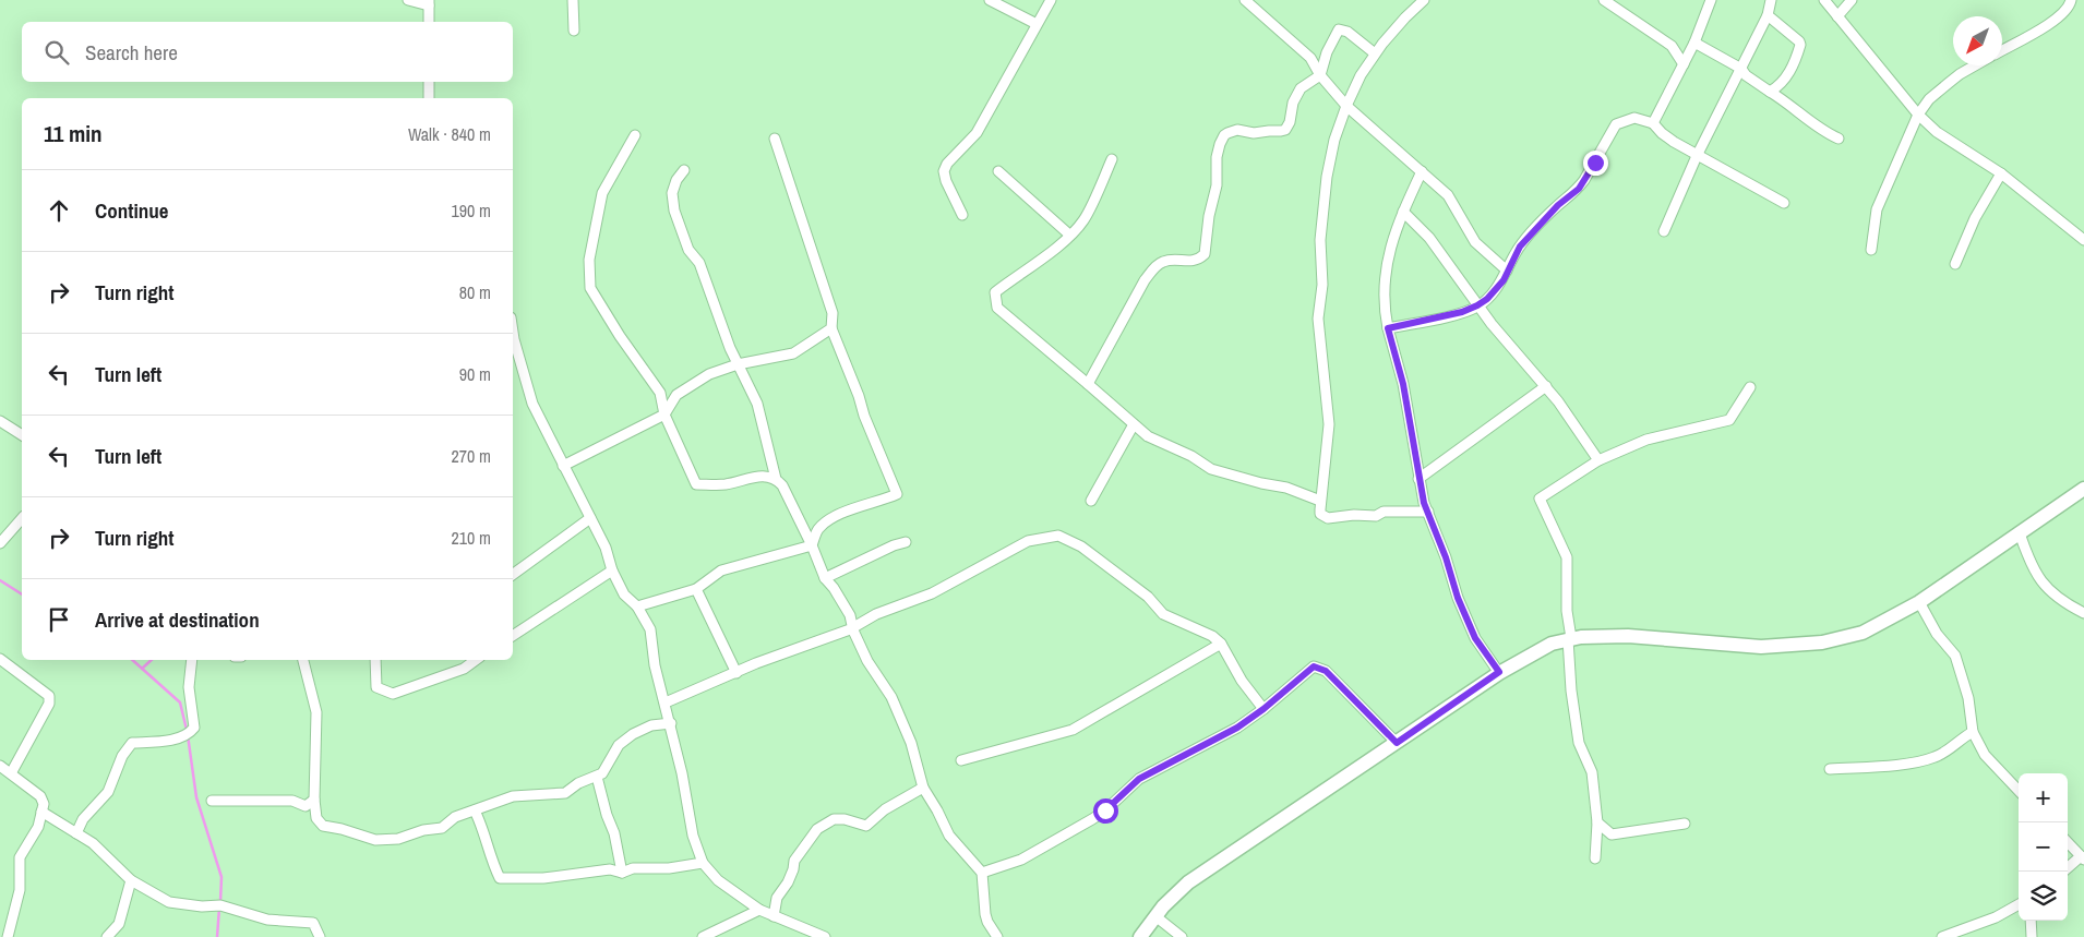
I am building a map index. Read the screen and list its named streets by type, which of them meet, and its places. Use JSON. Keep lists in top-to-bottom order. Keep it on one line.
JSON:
{"north":"bottom left","page":{"search":"Search here","heading":["11 min","Walk · 840 m"],"list":[["Continue","190 m"],["Turn right","80 m"],["Turn left","90 m"],["Turn left","270 m"],["Turn right","210 m"],"Arrive at destination"],"map_buttons":["+","−"]}}
